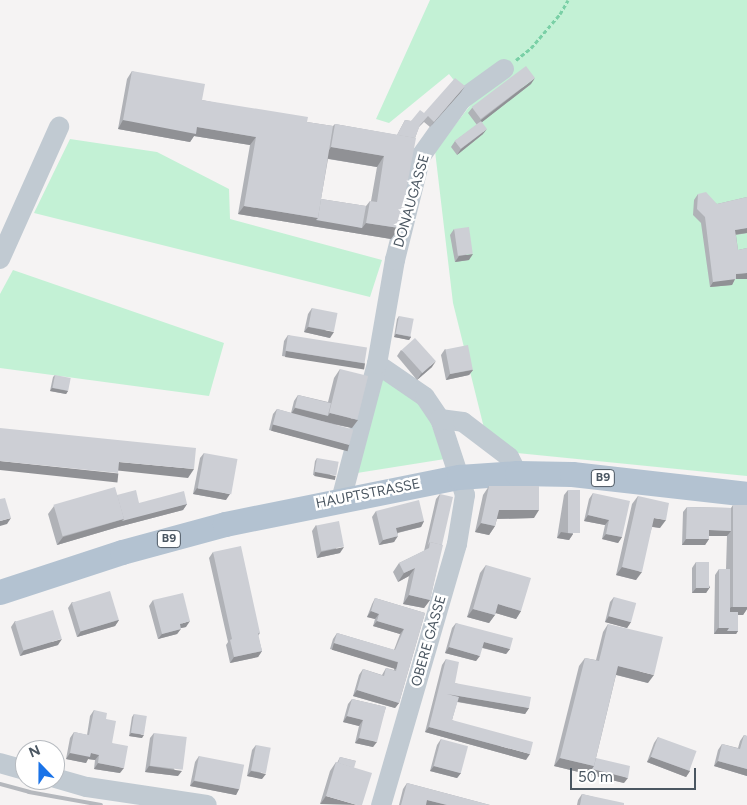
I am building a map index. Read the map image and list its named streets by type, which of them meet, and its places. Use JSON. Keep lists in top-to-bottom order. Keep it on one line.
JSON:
{"streets":{"main road":["B9","HAUPTSTRASSE"],"street":["DONAUGASSE","OBERE GASSE"]},"crossings":[["DONAUGASSE","HAUPTSTRASSE"],["HAUPTSTRASSE","OBERE GASSE"]],"scale_bar":"50 m","north":"top"}
